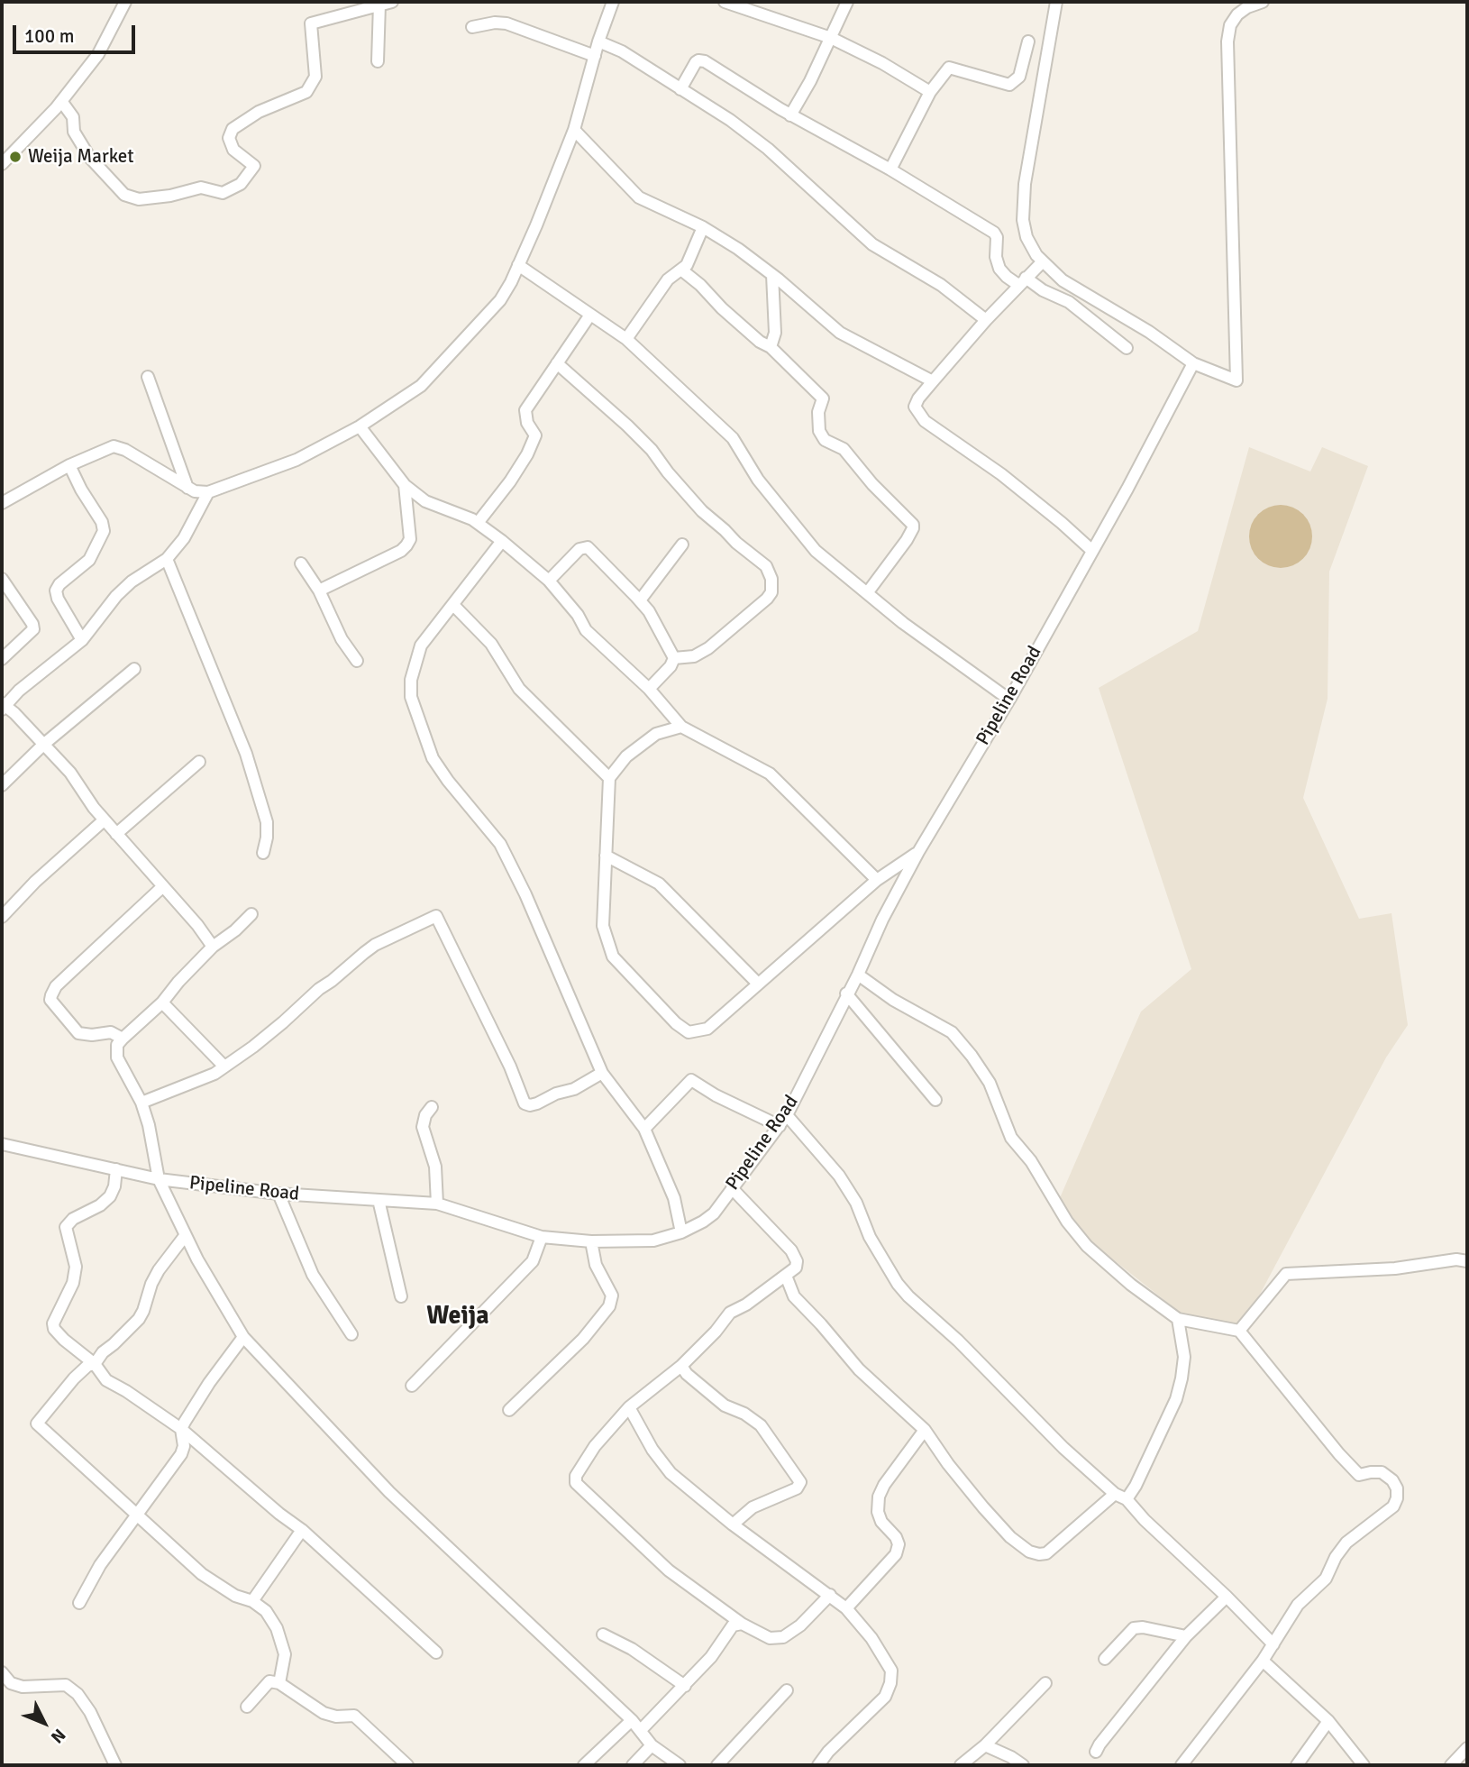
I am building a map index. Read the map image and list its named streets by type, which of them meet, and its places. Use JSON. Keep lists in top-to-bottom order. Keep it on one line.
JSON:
{"streets":{"street":["Pipeline Road"]},"districts":["Weija"],"places":["Weija Market"],"scale_bar":"100 m","north":"bottom right"}
